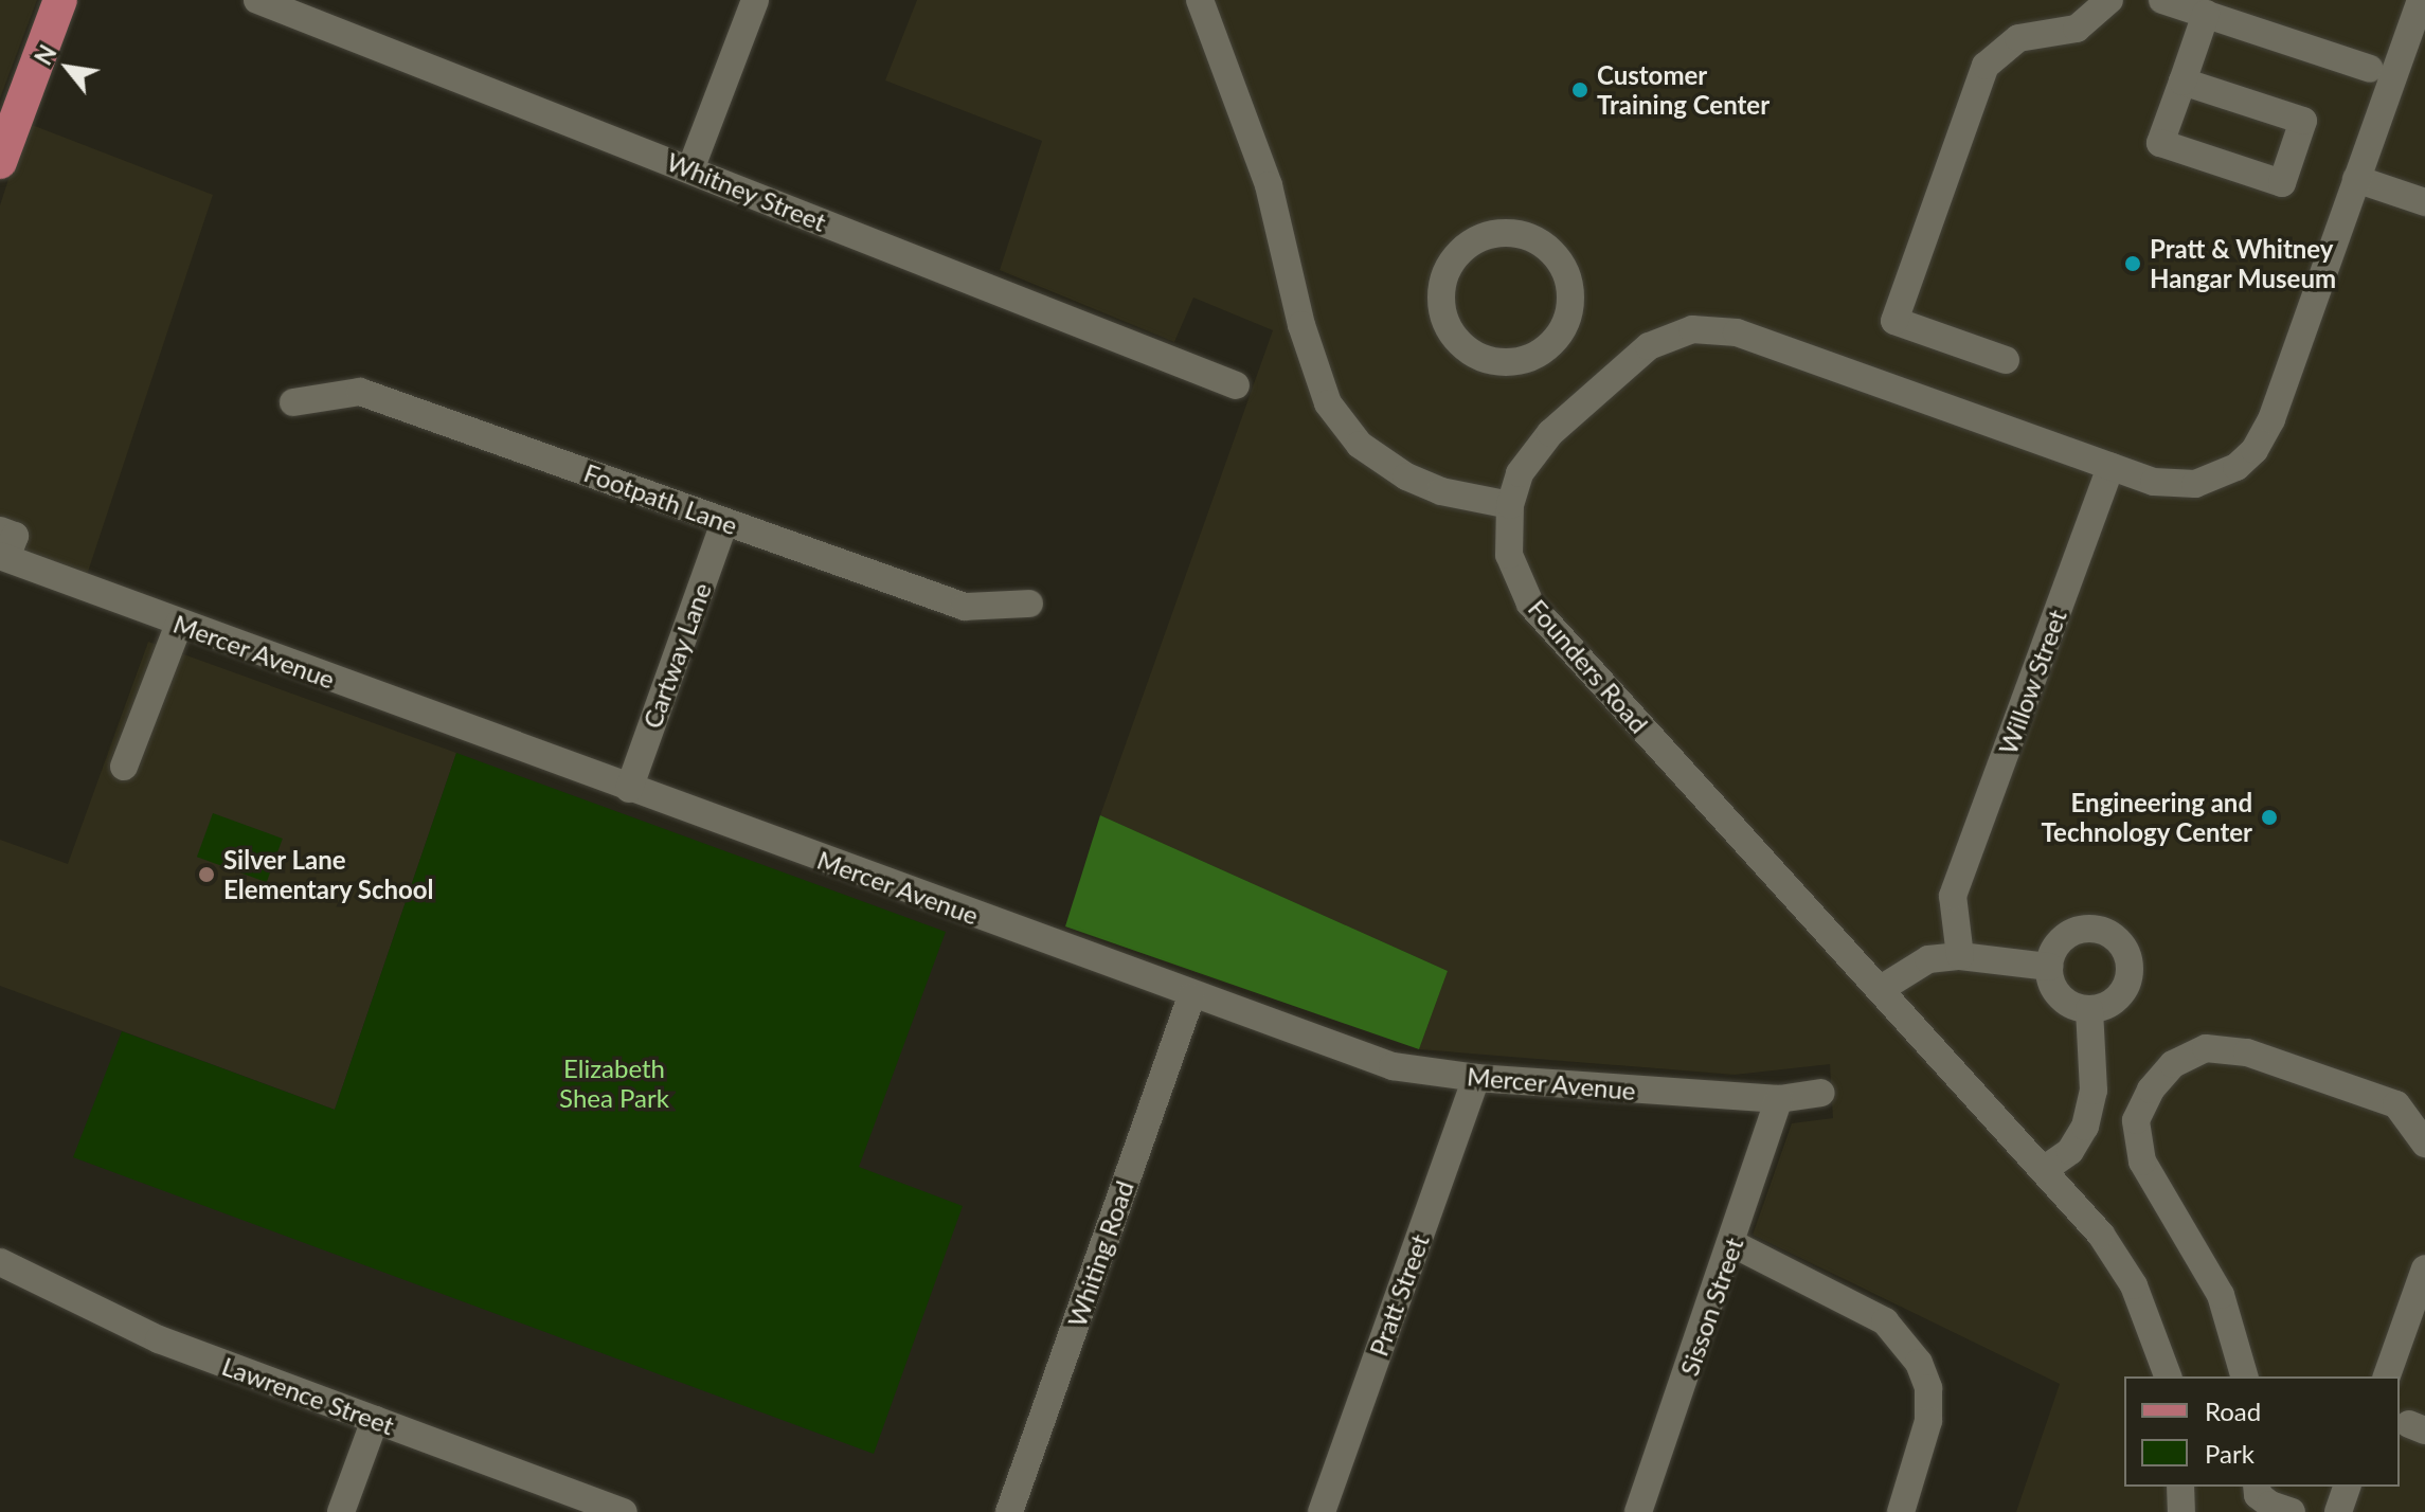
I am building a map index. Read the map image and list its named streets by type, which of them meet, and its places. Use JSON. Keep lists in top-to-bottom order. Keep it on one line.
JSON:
{"streets":{"street":["Whitney Street","Footpath Lane","Mercer Avenue","Cartway Lane","Founders Road","Willow Street","Whiting Road","Pratt Street","Sisson Street","Lawrence Street"]},"crossings":[["Footpath Lane","Cartway Lane"],["Mercer Avenue","Cartway Lane"],["Mercer Avenue","Whiting Road"],["Mercer Avenue","Pratt Street"],["Mercer Avenue","Sisson Street"],["Founders Road","Willow Street"]],"parks":["Elizabeth Shea Park"],"places":["Customer Training Center","Pratt & Whitney Hangar Museum","Engineering and Technology Center","Silver Lane Elementary School"],"legend":["Road","Park"],"north":"top left"}
